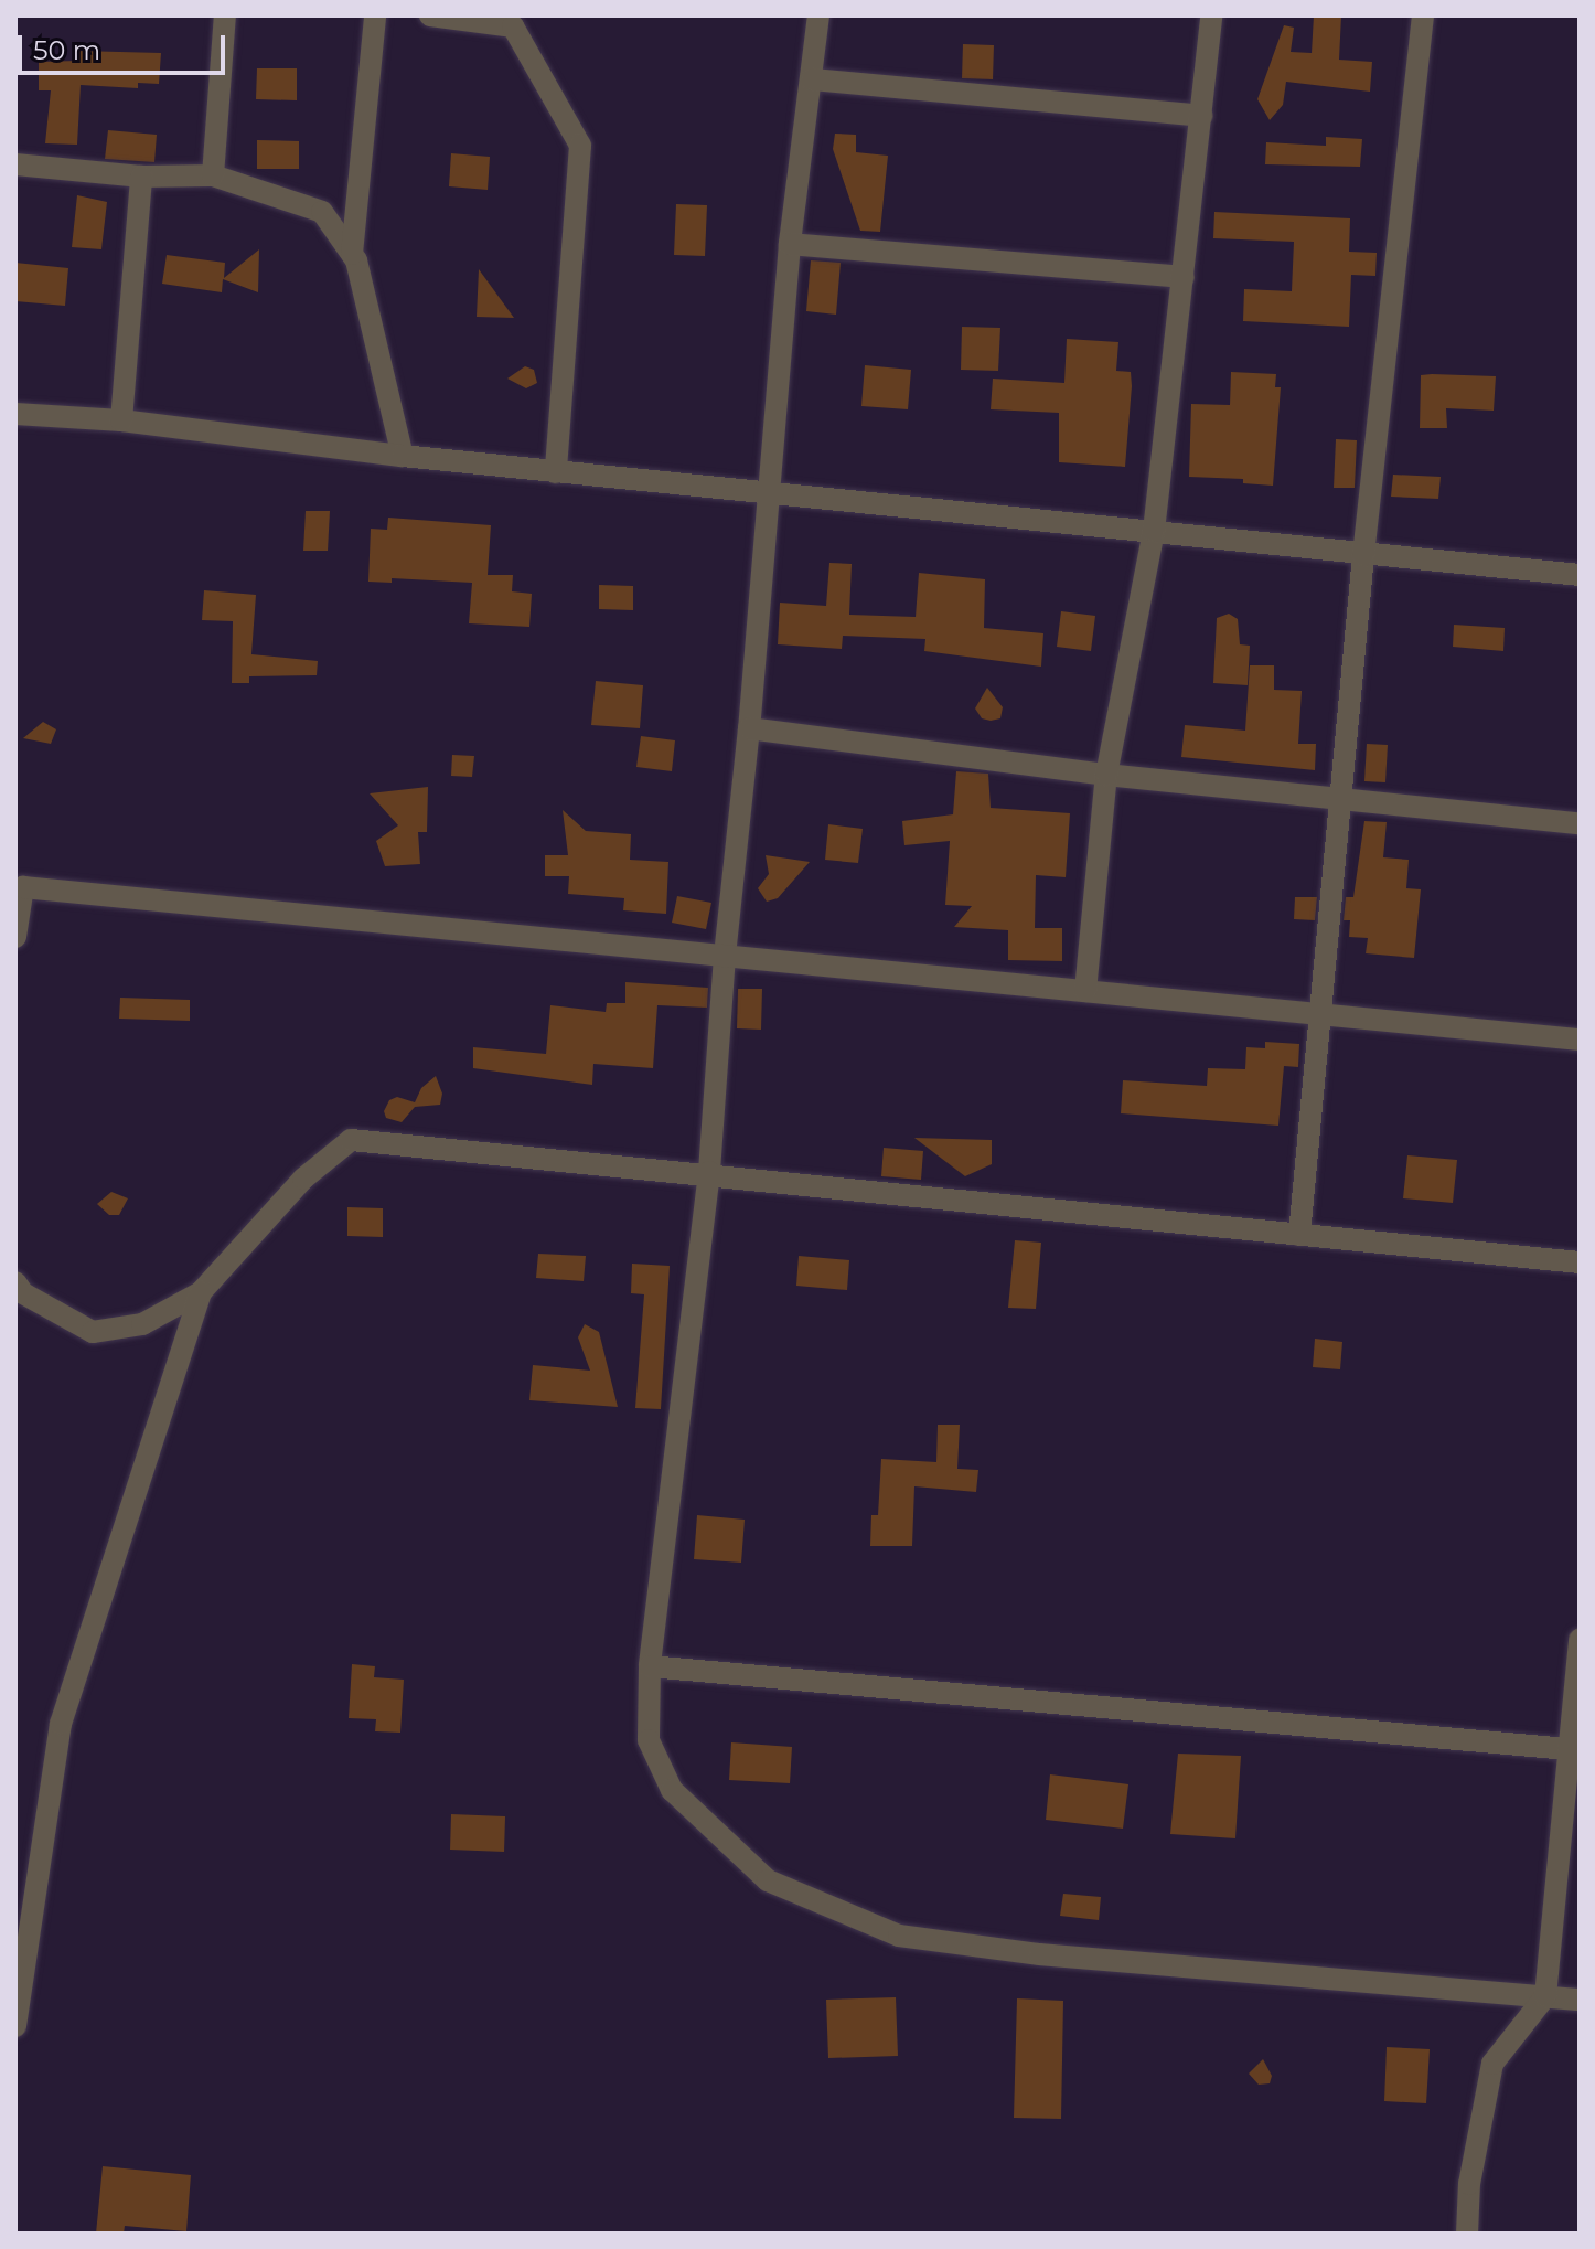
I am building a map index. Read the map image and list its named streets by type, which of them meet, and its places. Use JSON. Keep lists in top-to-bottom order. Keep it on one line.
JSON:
{"scale_bar":"50 m"}
